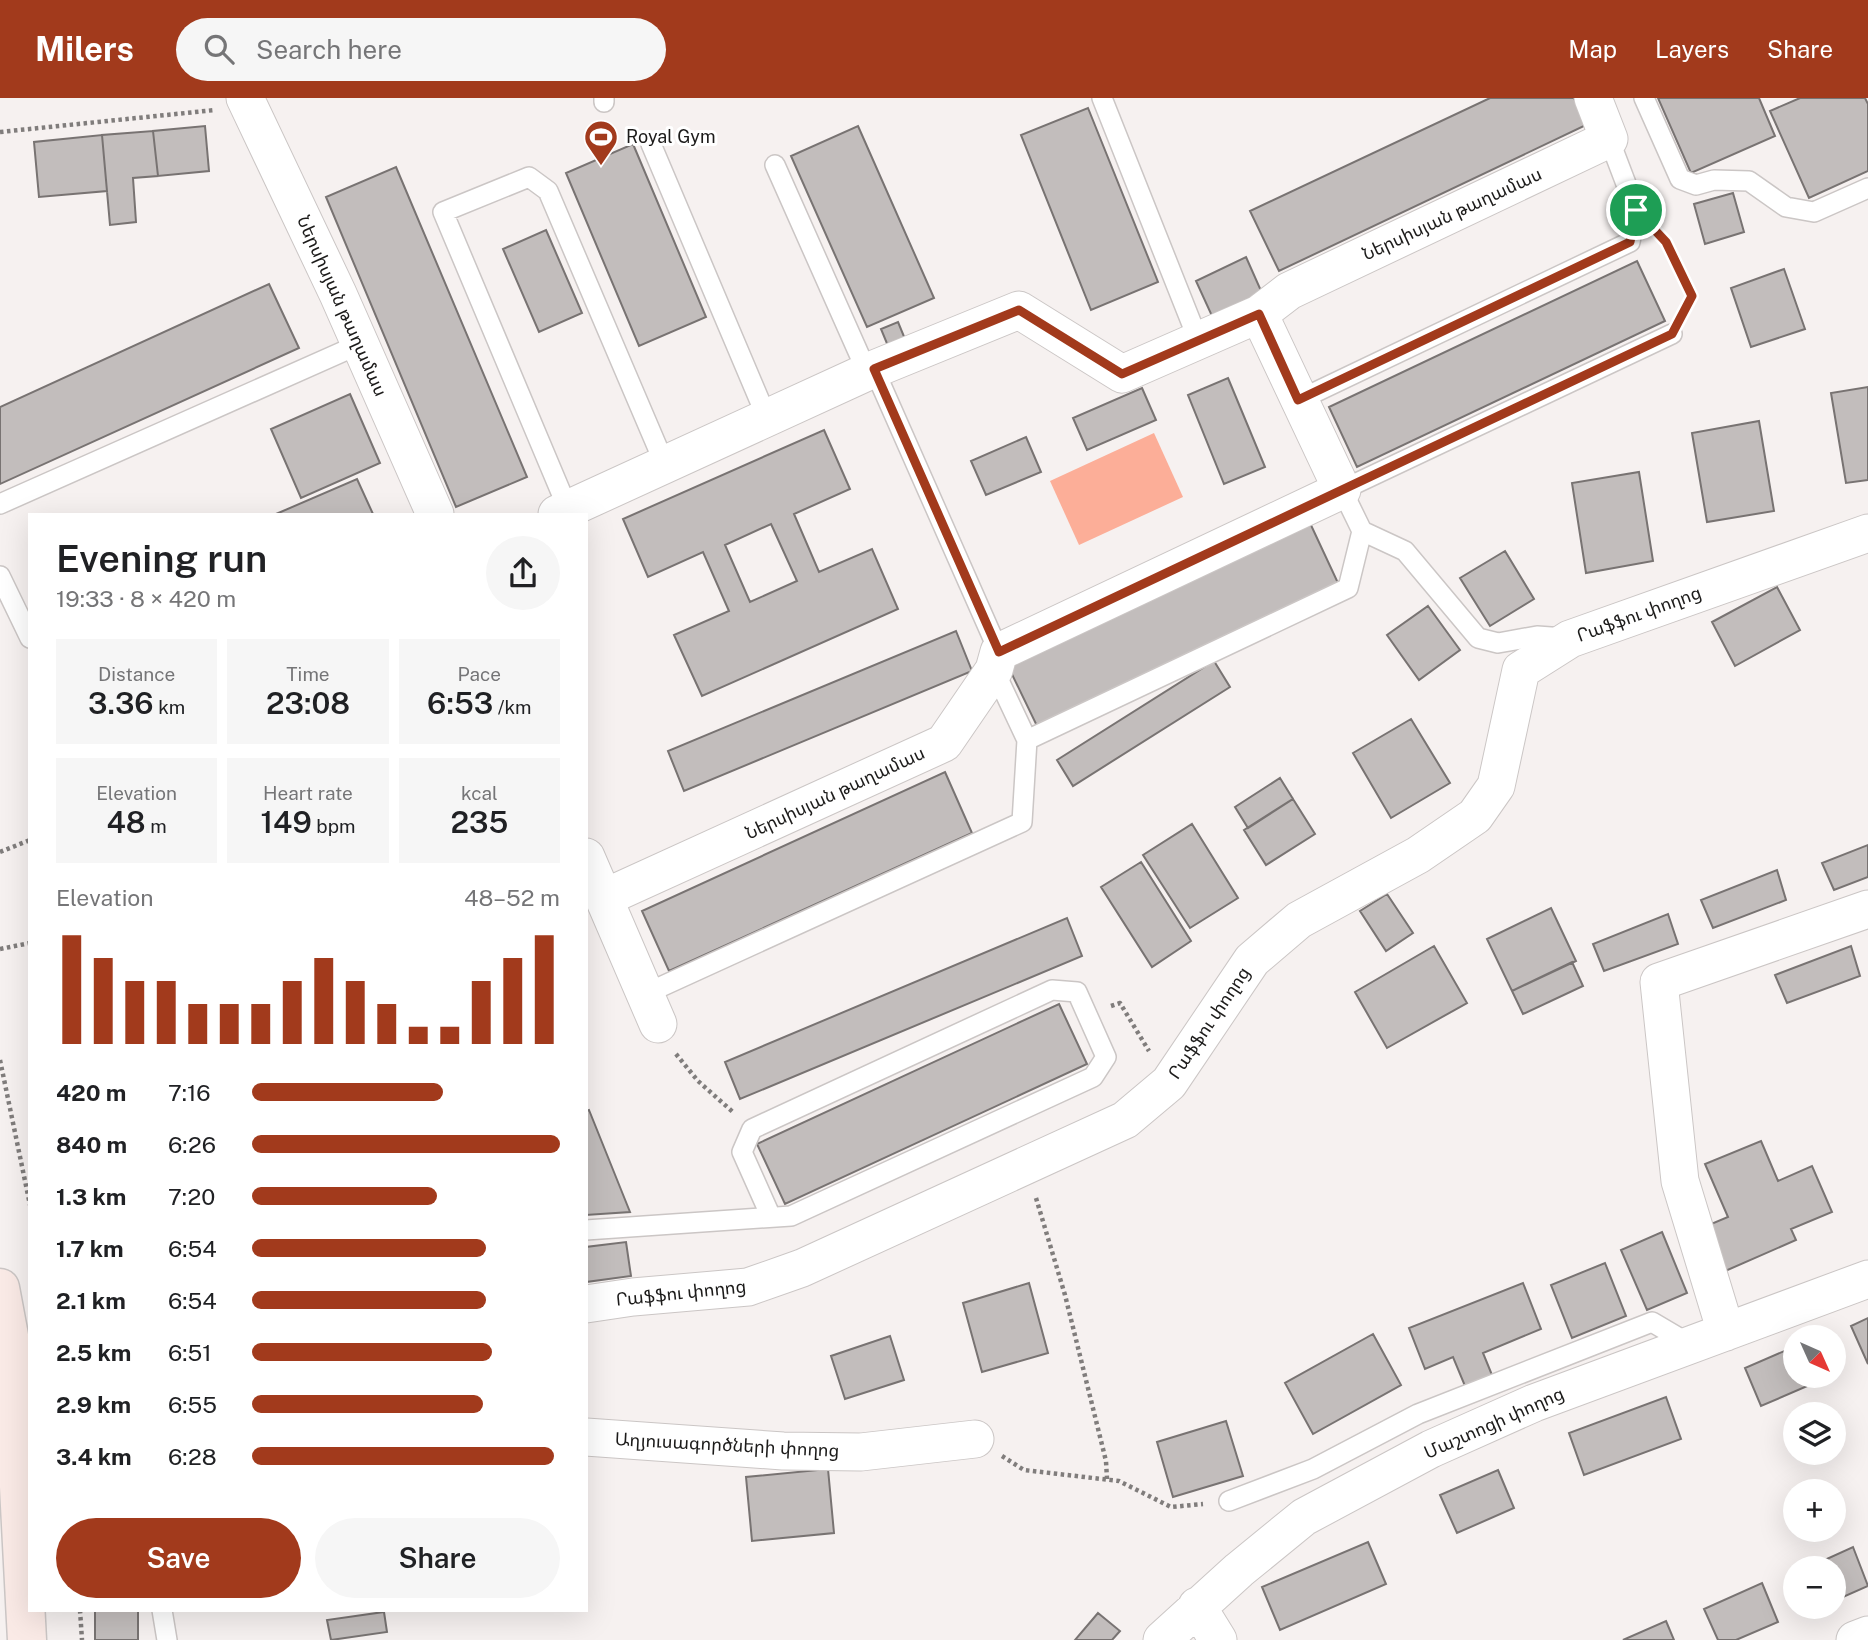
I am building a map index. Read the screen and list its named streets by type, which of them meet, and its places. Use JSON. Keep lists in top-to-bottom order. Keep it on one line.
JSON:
{"streets":{"street":["Ներսիսյան թաղամաս","Րաֆֆու փողոց","Մաշտոցի փողոց","Աղյուսագործների փողոց"]},"places":{"sports":["Royal Gym"]},"north":"bottom right","page":{"header":"Milers","search":"Search here","nav":["Map","Layers","Share"],"heading":["Evening run","19:33 · 8 × 420 m"],"stats":[["Distance","3.36 km"],["Time","23:08"],["Pace","6:53 /km"],["Elevation","48 m"],["Heart rate","149 bpm"],["kcal","235"]],"chart":["Elevation","48–52 m"],"list":[{"name":"420 m","note":"7:16"},{"name":"840 m","note":"6:26"},{"name":"1.3 km","note":"7:20"},{"name":"1.7 km","note":"6:54"},{"name":"2.1 km","note":"6:54"},{"name":"2.5 km","note":"6:51"},{"name":"2.9 km","note":"6:55"},{"name":"3.4 km","note":"6:28"}],"map_buttons":["+","−"],"buttons":["Save","Share"]}}
